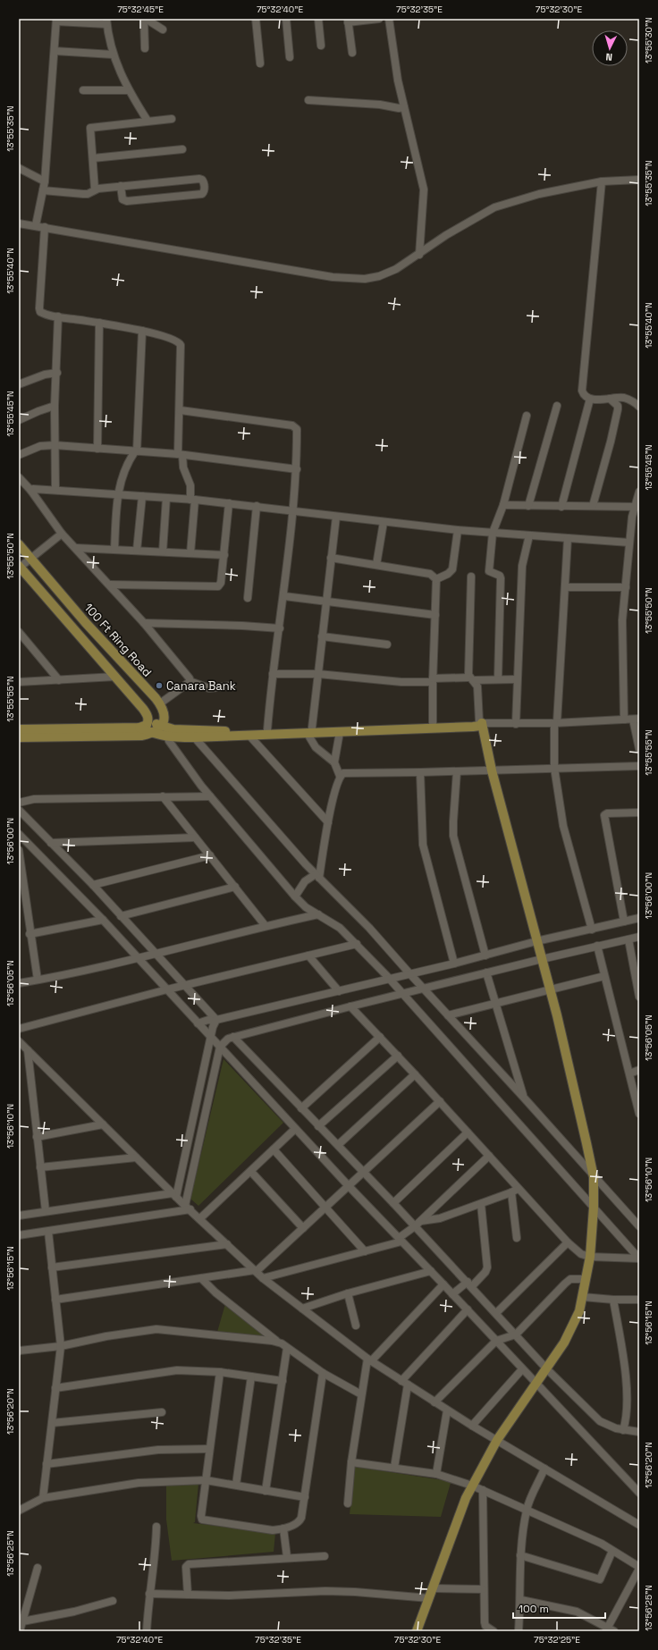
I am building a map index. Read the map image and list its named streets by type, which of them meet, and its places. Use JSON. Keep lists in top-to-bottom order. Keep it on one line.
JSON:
{"streets":{"main road":["100 Ft Ring Road"]},"places":["Canara Bank"],"scale_bar":"100 m","north":"bottom","coordinates":["75°32'45\"E","75°32'40\"E","75°32'35\"E","75°32'30\"E","13°55'30\"N","13°55'35\"N","13°55'40\"N","13°55'45\"N","13°55'50\"N","13°55'55\"N","13°56'00\"N","13°56'05\"N","13°56'10\"N","13°56'15\"N","13°56'20\"N","13°56'25\"N","75°32'25\"E"]}
